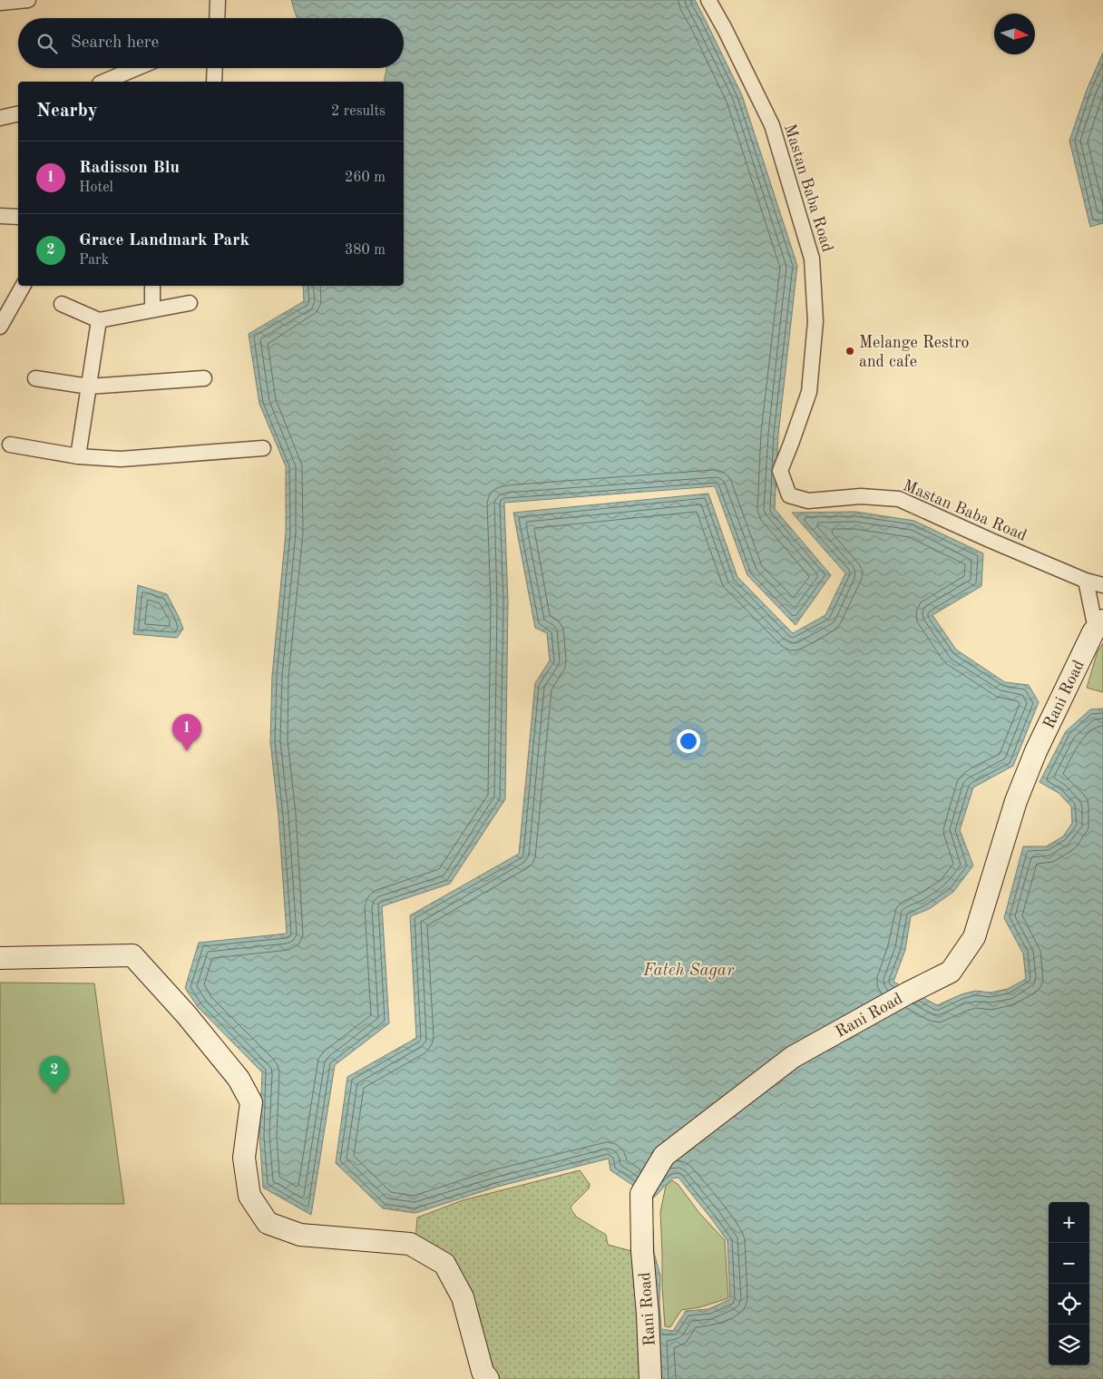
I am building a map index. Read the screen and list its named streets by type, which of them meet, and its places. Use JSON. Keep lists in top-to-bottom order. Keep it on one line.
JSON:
{"streets":{"street":["Mastan Baba Road","Rani Road"]},"water":["Fateh Sagar"],"places":["Melange Restro and cafe"],"north":"right","page":{"search":"Search here","heading":["Nearby","2 results"],"list":[{"mark":"1","name":"Radisson Blu","note":"Hotel","value":"260 m"},{"mark":"2","name":"Grace Landmark Park","note":"Park","value":"380 m"}],"pins":["1","2"],"map_buttons":["+","−"]}}
